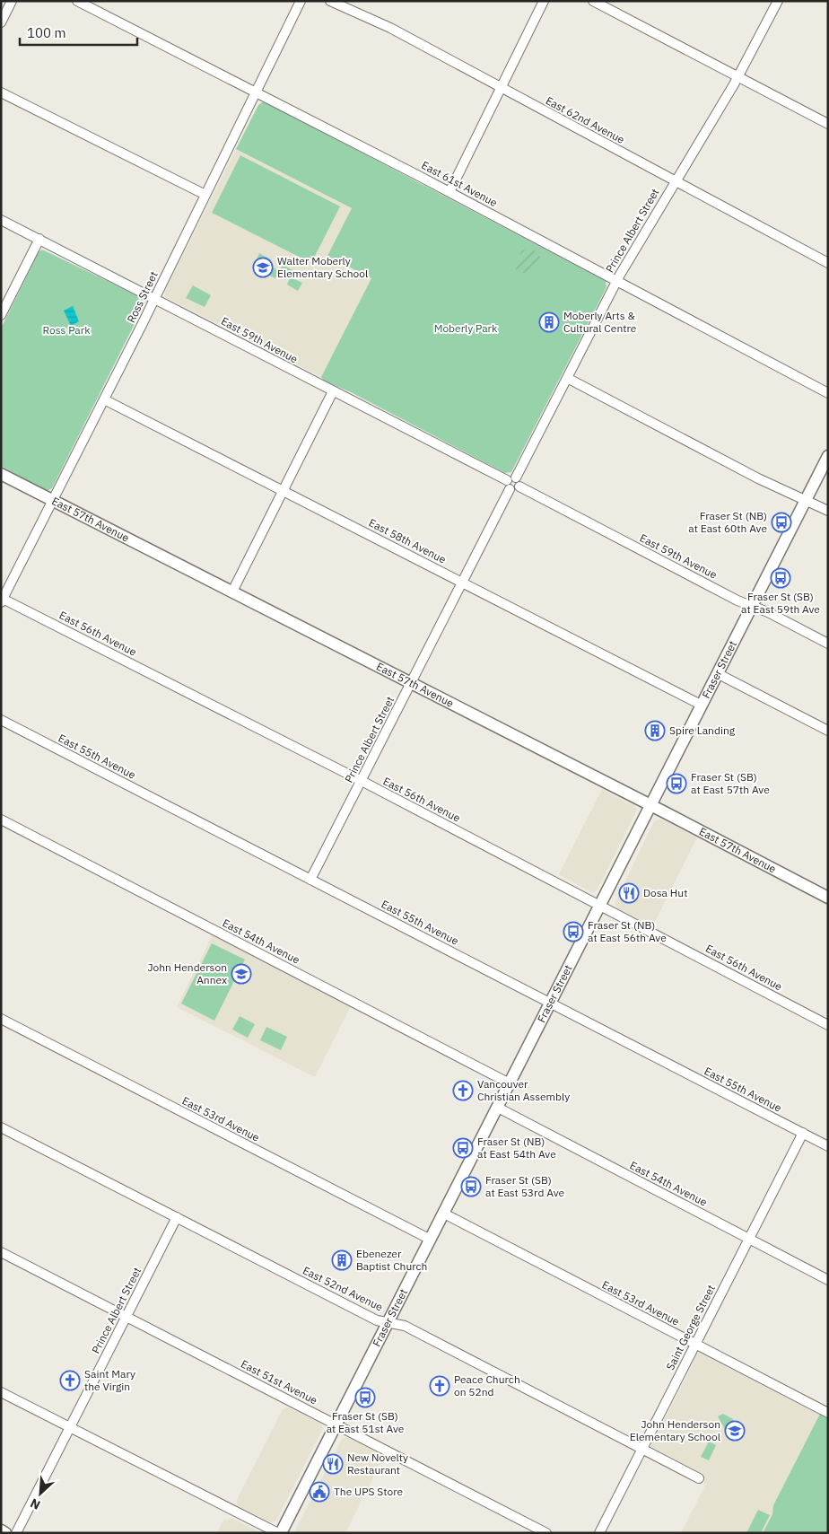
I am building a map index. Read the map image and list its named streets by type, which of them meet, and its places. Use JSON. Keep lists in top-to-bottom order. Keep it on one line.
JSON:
{"streets":{"street":["East 62nd Avenue","East 61st Avenue","Prince Albert Street","Ross Street","East 59th Avenue","East 57th Avenue","East 58th Avenue","East 56th Avenue","Fraser Street","East 55th Avenue","East 54th Avenue","East 53rd Avenue","East 52nd Avenue","Saint George Street","East 51st Avenue"]},"crossings":[["East 62nd Avenue","Prince Albert Street"],["East 61st Avenue","Prince Albert Street"],["East 61st Avenue","Ross Street"],["Prince Albert Street","East 59th Avenue"],["Prince Albert Street","East 57th Avenue"],["Prince Albert Street","East 58th Avenue"],["Prince Albert Street","East 56th Avenue"],["Prince Albert Street","East 55th Avenue"],["Prince Albert Street","East 52nd Avenue"],["Prince Albert Street","East 51st Avenue"],["Ross Street","East 59th Avenue"],["Ross Street","East 57th Avenue"],["Ross Street","East 58th Avenue"],["Ross Street","East 56th Avenue"],["East 59th Avenue","Fraser Street"],["East 57th Avenue","Fraser Street"],["East 58th Avenue","Fraser Street"],["East 56th Avenue","Fraser Street"],["Fraser Street","East 55th Avenue"],["Fraser Street","East 54th Avenue"],["Fraser Street","East 53rd Avenue"],["Fraser Street","East 52nd Avenue"],["Fraser Street","East 51st Avenue"],["East 55th Avenue","Saint George Street"],["East 54th Avenue","Saint George Street"],["East 53rd Avenue","Saint George Street"],["East 52nd Avenue","Saint George Street"]],"parks":["Moberly Park","Ross Park"],"places":{"school or university":["Walter Moberly Elementary School","John Henderson Annex","John Henderson Elementary School"],"building":["Moberly Arts & Cultural Centre","Spire Landing","Ebenezer Baptist Church"],"bus stop":["Fraser St (NB) at East 60th Ave","Fraser St (SB) at East 59th Ave","Fraser St (SB) at East 57th Ave","Fraser St (NB) at East 56th Ave","Fraser St (NB) at East 54th Ave","Fraser St (SB) at East 53rd Ave","Fraser St (SB) at East 51st Ave"],"restaurant":["Dosa Hut","New Novelty Restaurant"],"church":["Vancouver Christian Assembly","Saint Mary the Virgin","Peace Church on 52nd"],"public building":["The UPS Store"]},"scale_bar":"100 m","north":"bottom left"}
